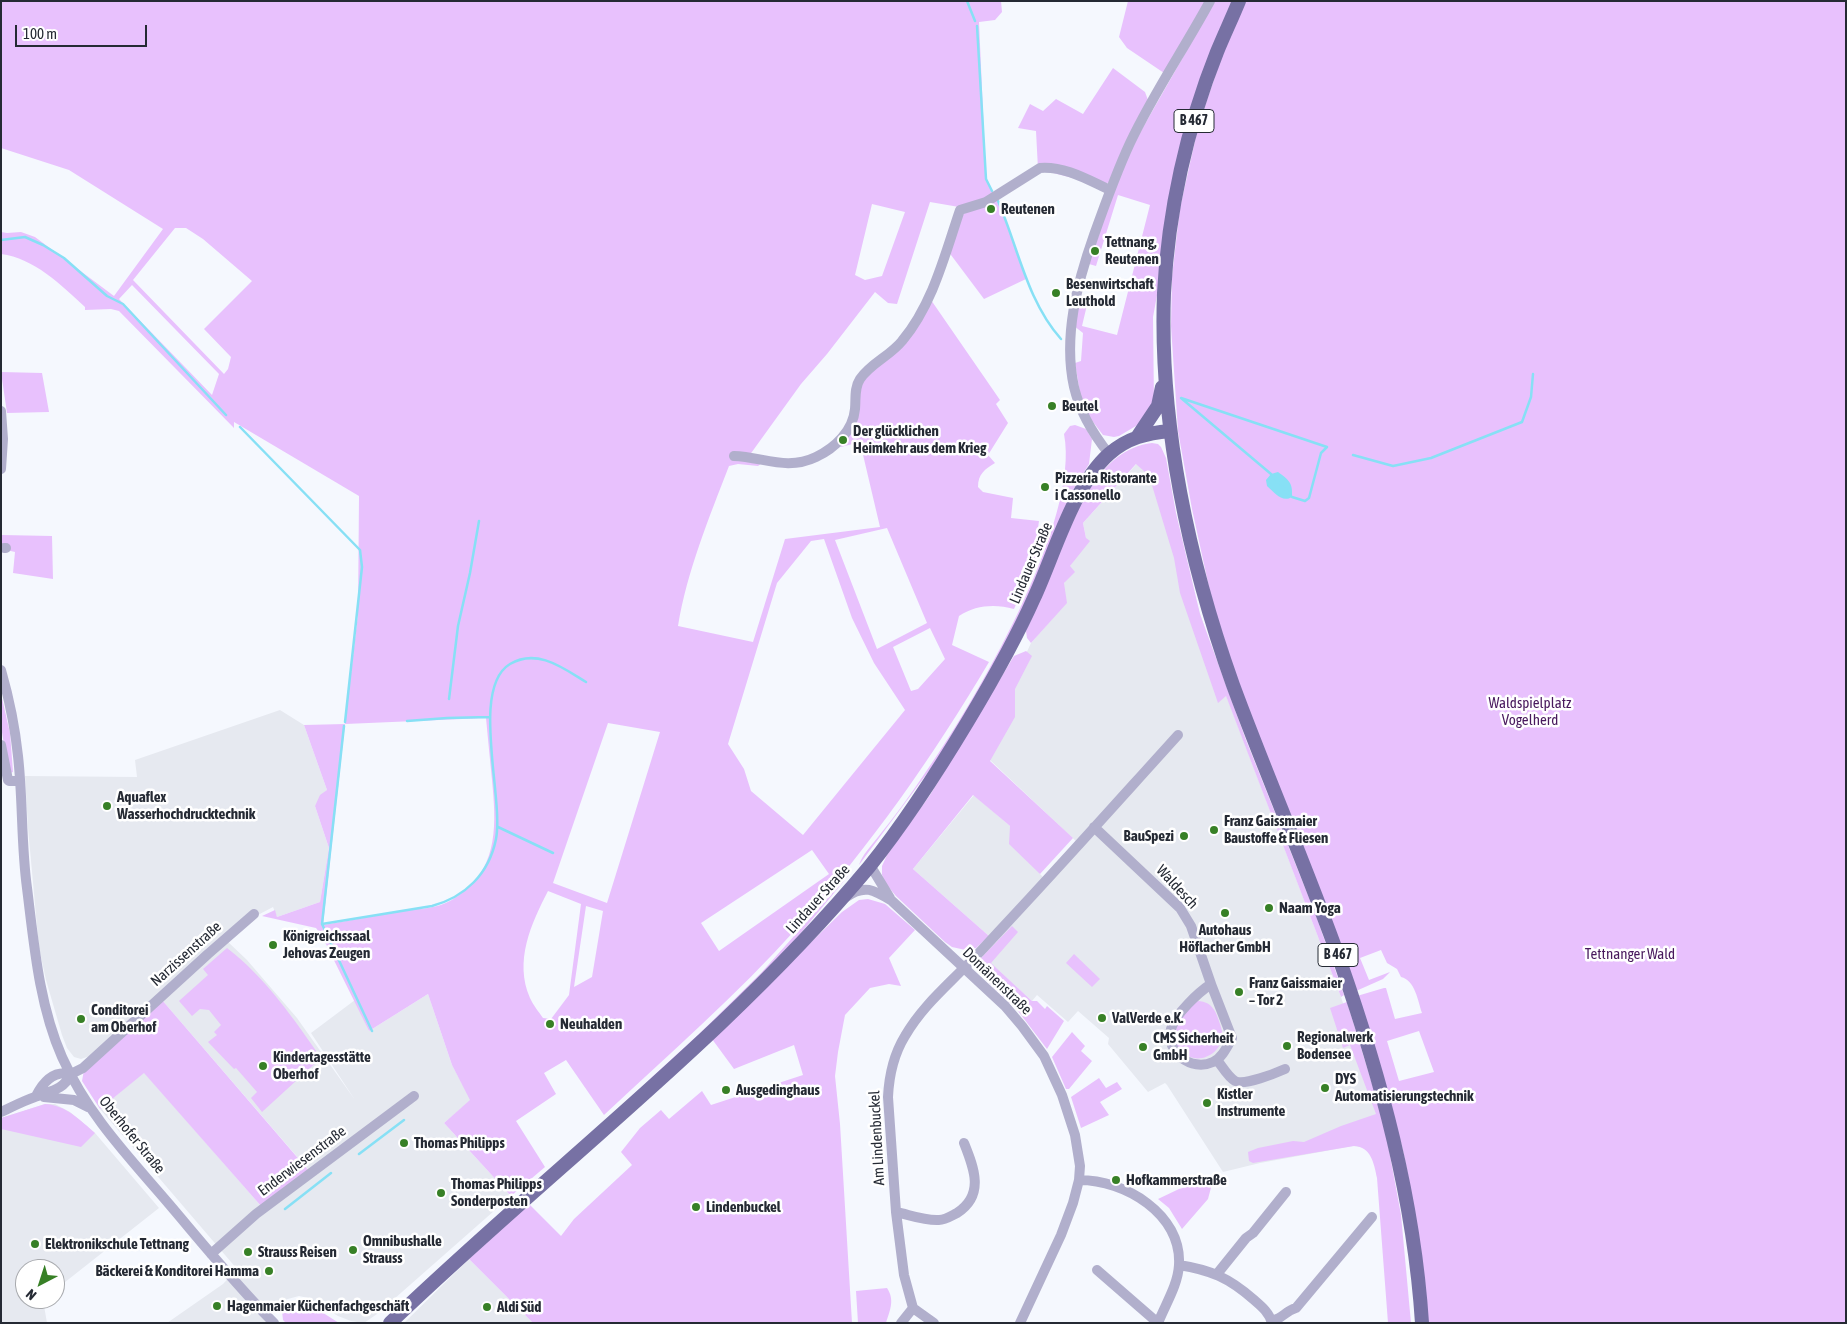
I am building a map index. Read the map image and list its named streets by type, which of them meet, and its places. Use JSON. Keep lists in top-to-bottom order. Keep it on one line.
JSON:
{"streets":{"main road":["B 467","Lindauer Straße"],"street":["Waldesch","Narzissenstraße","Domänenstraße","Oberhofer Straße","Am Lindenbuckel","Enderwiesenstraße"]},"crossings":[["B 467","Lindauer Straße"],["Lindauer Straße","Domänenstraße"],["Narzissenstraße","Oberhofer Straße"],["Domänenstraße","Am Lindenbuckel"],["Oberhofer Straße","Enderwiesenstraße"]],"parks":["Waldspielplatz Vogelherd","Tettnanger Wald"],"places":["Reutenen","Tettnang, Reutenen","Besenwirtschaft Leuthold","Beutel","Der glücklichen Heimkehr aus dem Krieg","Pizzeria Ristorante i Cassonello","Aquaflex Wasserhochdrucktechnik","Franz Gaissmaier Baustoffe & Fliesen","BauSpezi","Naam Yoga","Autohaus Höflacher GmbH","Königreichssaal Jehovas Zeugen","Franz Gaissmaier – Tor 2","ValVerde e.K.","Conditorei am Oberhof","Neuhalden","Regionalwerk Bodensee","CMS Sicherheit GmbH","Kindertagesstätte Oberhof","DYS Automatisierungstechnik","Ausgedinghaus","Kistler Instrumente","Thomas Philipps","Hofkammerstraße","Thomas Philipps Sonderposten","Lindenbuckel","Elektronikschule Tettnang","Omnibushalle Strauss","Strauss Reisen","Bäckerei & Konditorei Hamma","Hagenmaier Küchenfachgeschäft","Aldi Süd"],"scale_bar":"100 m","north":"bottom left"}
